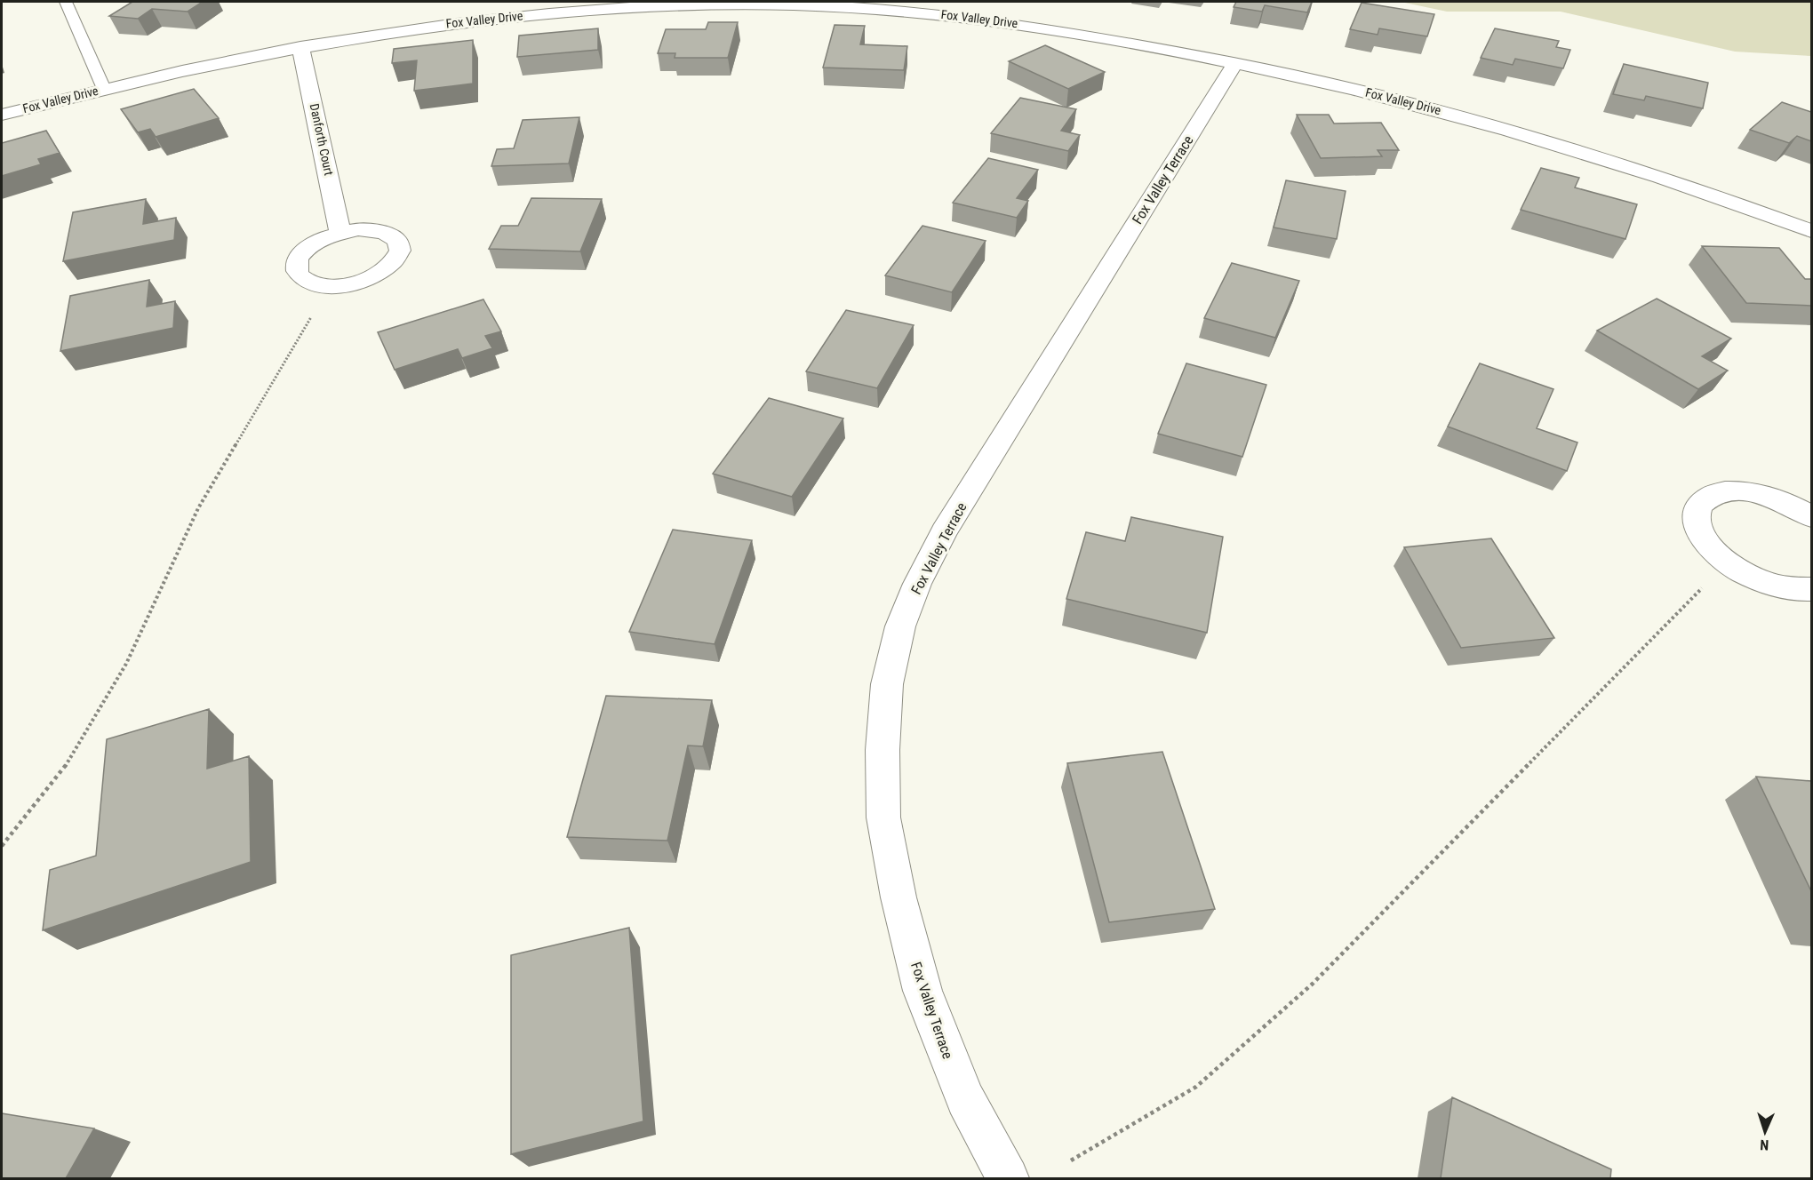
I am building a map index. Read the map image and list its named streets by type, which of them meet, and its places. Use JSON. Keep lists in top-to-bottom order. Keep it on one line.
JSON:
{"streets":{"street":["Fox Valley Drive","Danforth Court","Fox Valley Terrace"]},"crossings":[["Fox Valley Drive","Danforth Court"],["Fox Valley Drive","Fox Valley Terrace"]],"north":"bottom"}
